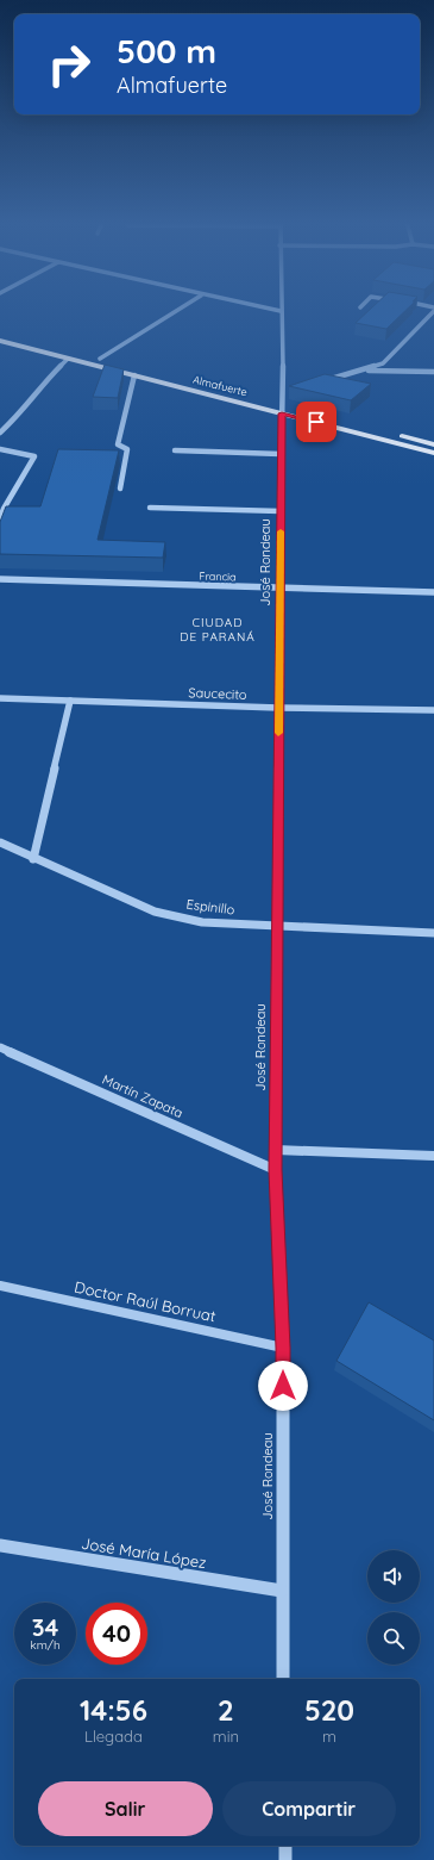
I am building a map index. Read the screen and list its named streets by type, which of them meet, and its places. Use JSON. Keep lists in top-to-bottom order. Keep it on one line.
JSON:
{"streets":{"main road":["Almafuerte"],"street":["José Rondeau","Francia","Saucecito","Espinillo","Martín Zapata","Doctor Raúl Borruat","José María López"]},"crossings":[["Almafuerte","José Rondeau"],["José Rondeau","Francia"],["José Rondeau","Saucecito"],["José Rondeau","Espinillo"],["José Rondeau","Martín Zapata"],["José Rondeau","Doctor Raúl Borruat"],["José Rondeau","José María López"]],"districts":["CIUDAD DE PARANÁ"],"page":{"turn":["500 m","Almafuerte"],"speed":"34 km/h","limit":"40","eta":["14:56","Llegada","2","min","520","m"],"buttons":["Salir","Compartir"]}}
